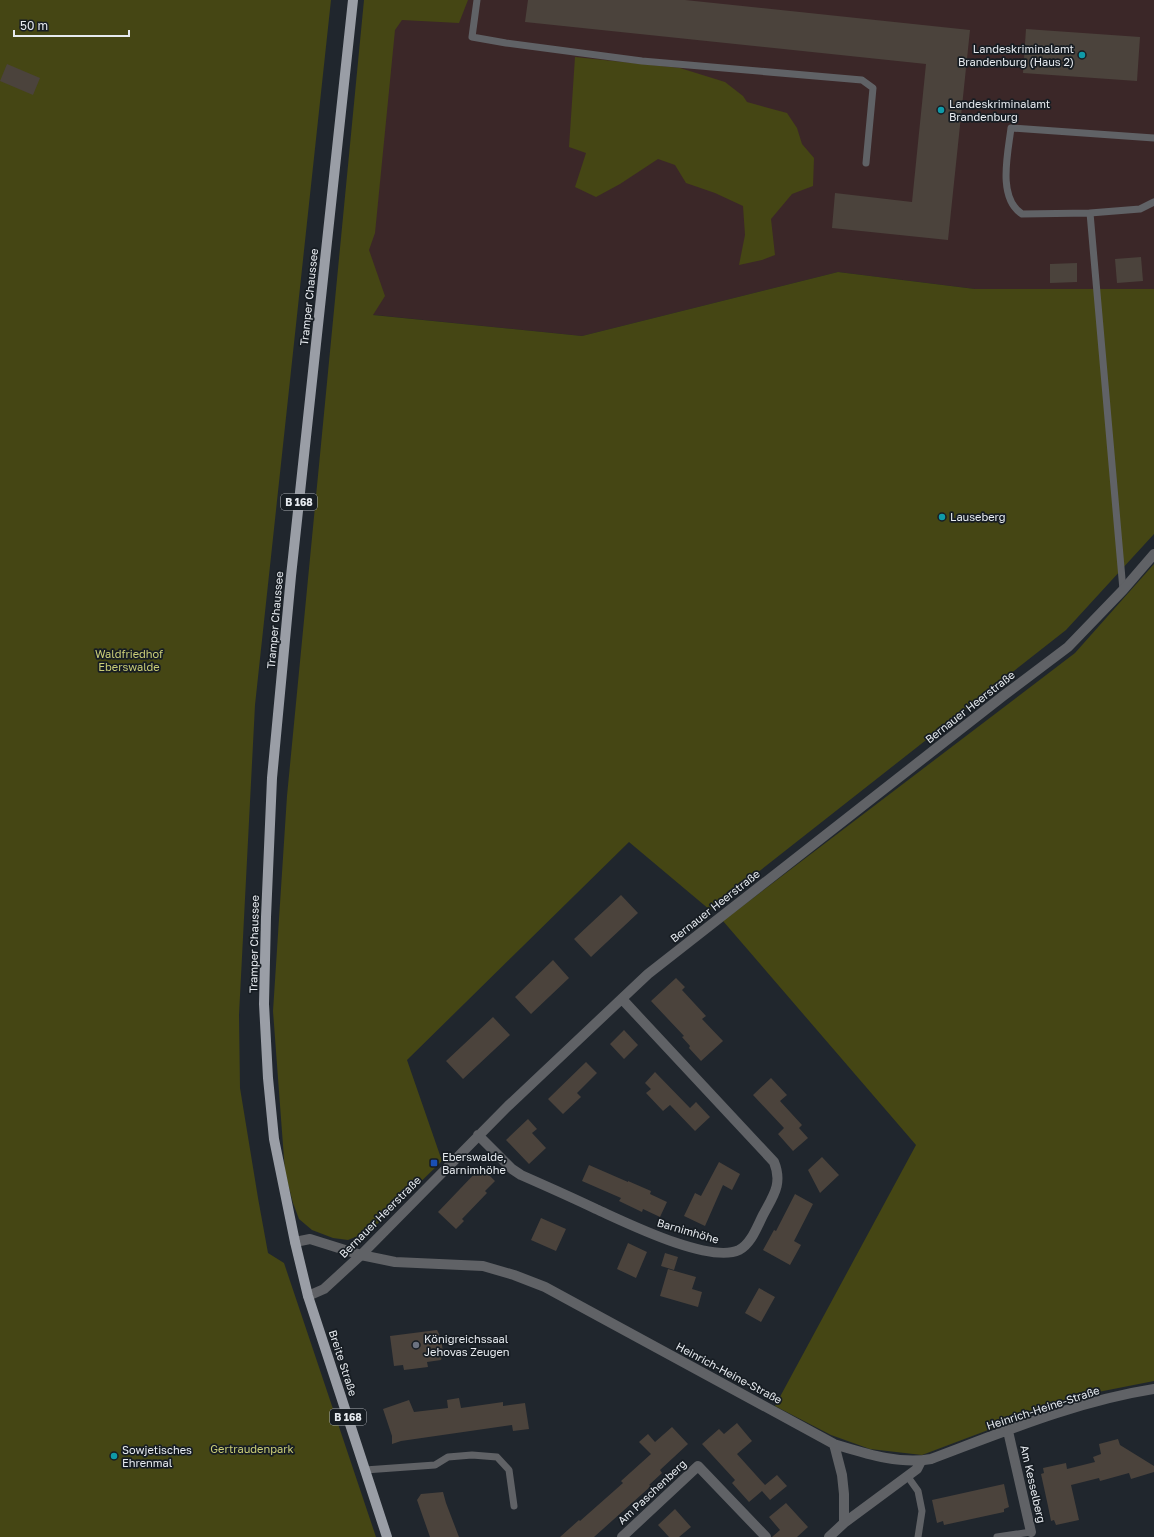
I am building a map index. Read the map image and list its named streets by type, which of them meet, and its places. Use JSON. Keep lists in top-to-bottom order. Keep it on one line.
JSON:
{"streets":{"main road":["Tramper Chaussee","B 168","Breite Straße"],"street":["Bernauer Heerstraße","Barnimhöhe","Heinrich-Heine-Straße","Am Kesselberg","Am Paschenberg"]},"crossings":[["Tramper Chaussee","Breite Straße"],["Tramper Chaussee","Heinrich-Heine-Straße"],["Bernauer Heerstraße","Barnimhöhe"],["Bernauer Heerstraße","Breite Straße"],["Bernauer Heerstraße","Heinrich-Heine-Straße"],["Breite Straße","Heinrich-Heine-Straße"],["Heinrich-Heine-Straße","Am Kesselberg"]],"parks":["Waldfriedhof Eberswalde","Gertraudenpark"],"places":{"other":["Landeskriminalamt Brandenburg (Haus 2)","Landeskriminalamt Brandenburg","Lauseberg","Königreichssaal Jehovas Zeugen","Sowjetisches Ehrenmal"],"transit":["Eberswalde, Barnimhöhe"]},"scale_bar":"50 m"}
